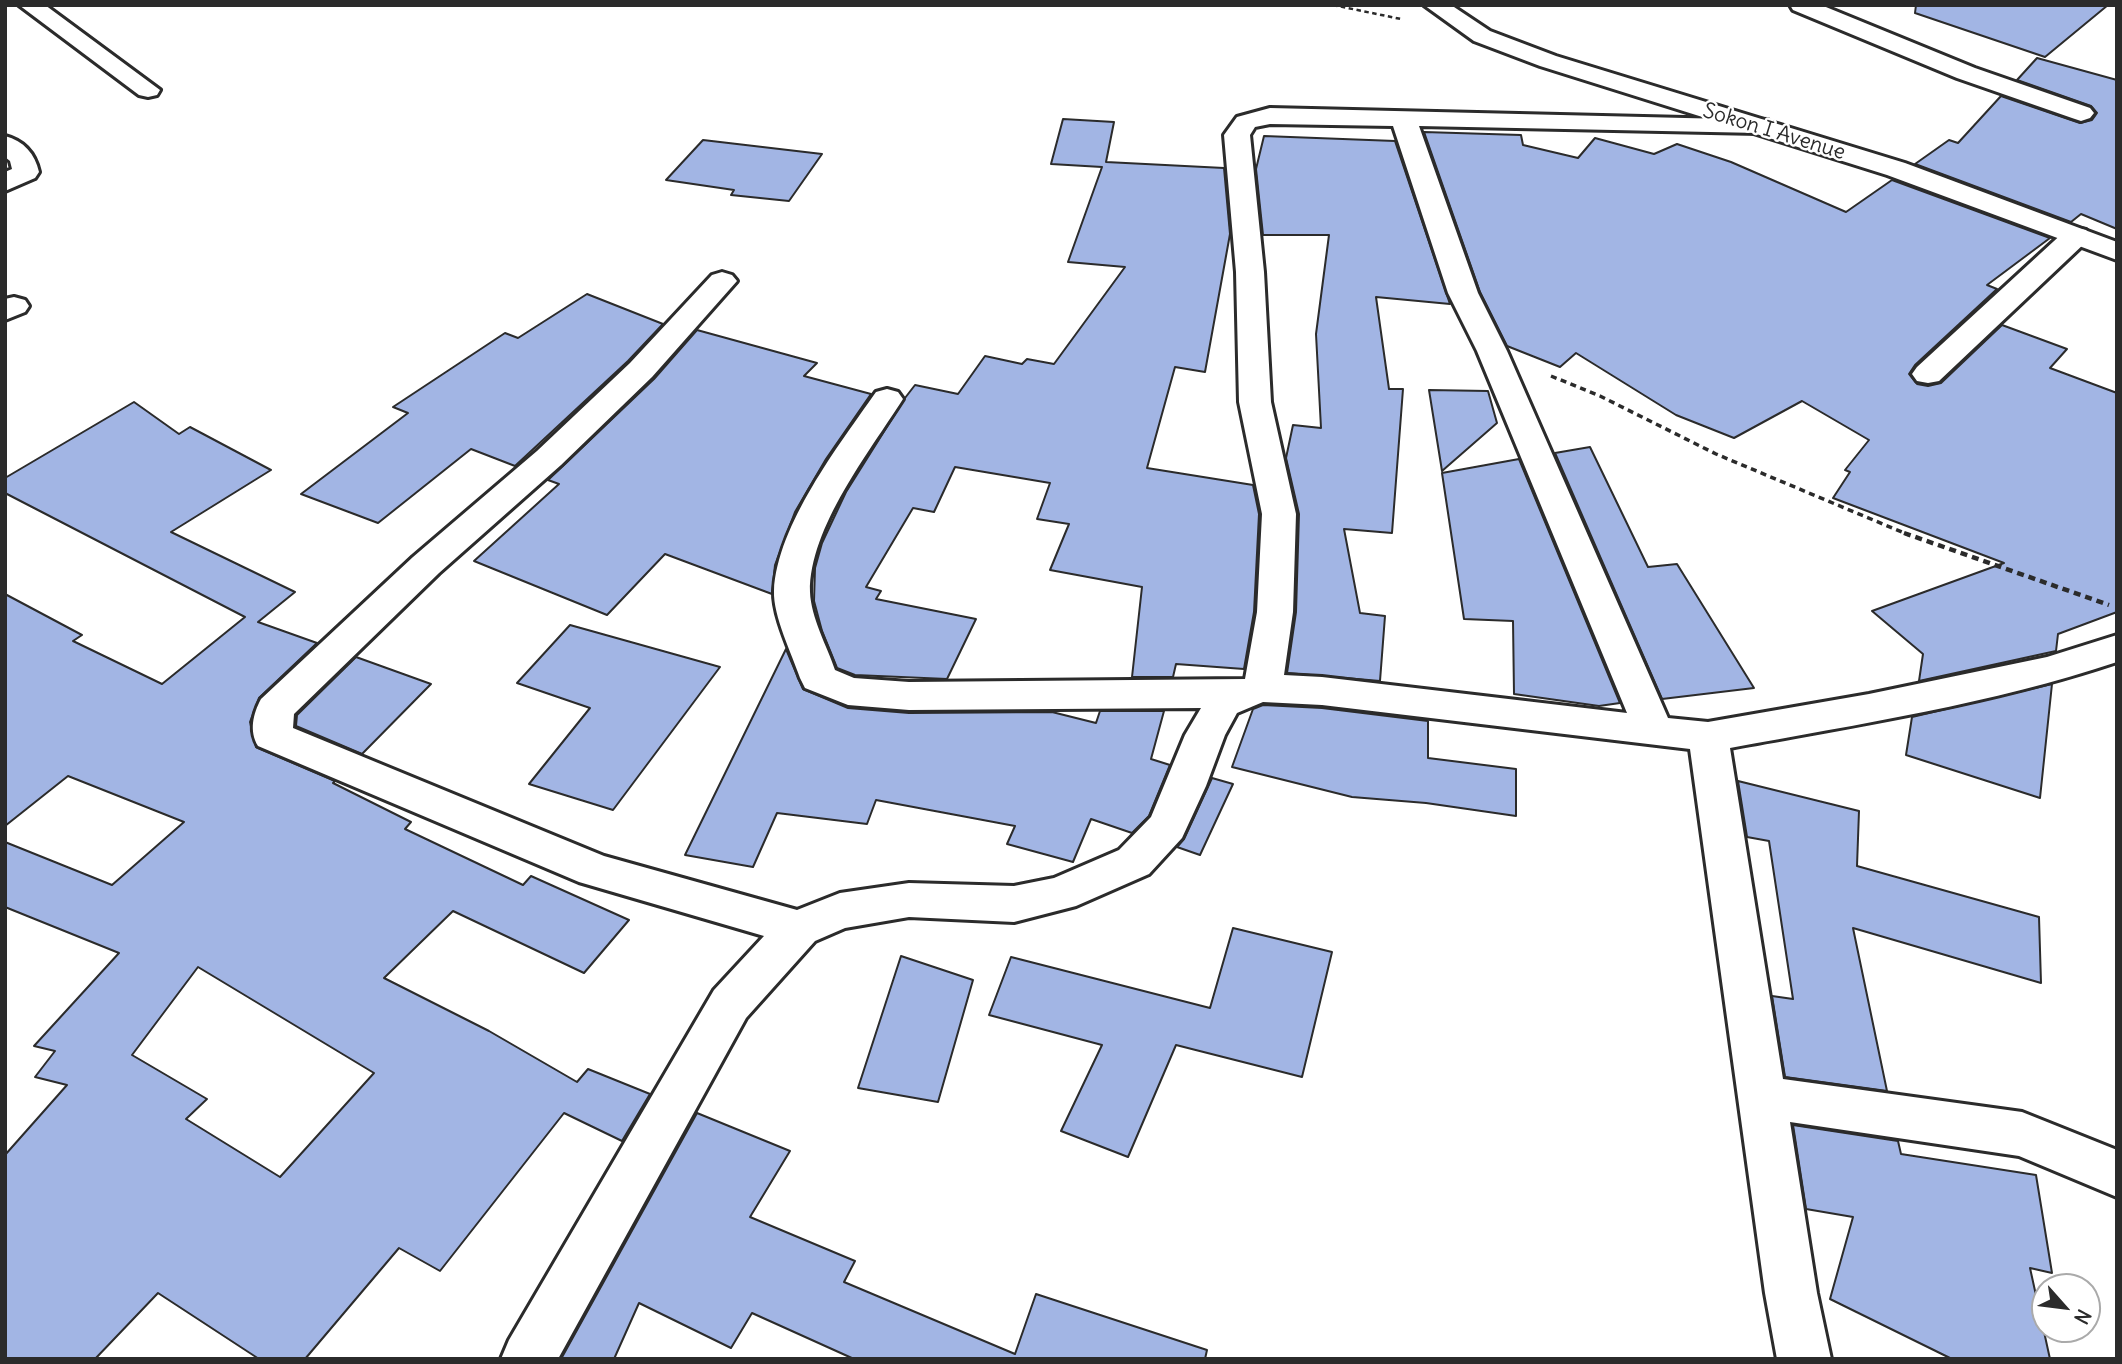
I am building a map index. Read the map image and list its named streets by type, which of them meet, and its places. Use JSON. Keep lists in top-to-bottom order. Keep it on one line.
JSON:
{"streets":{"street":["Sokon I Avenue"]},"north":"bottom right"}
